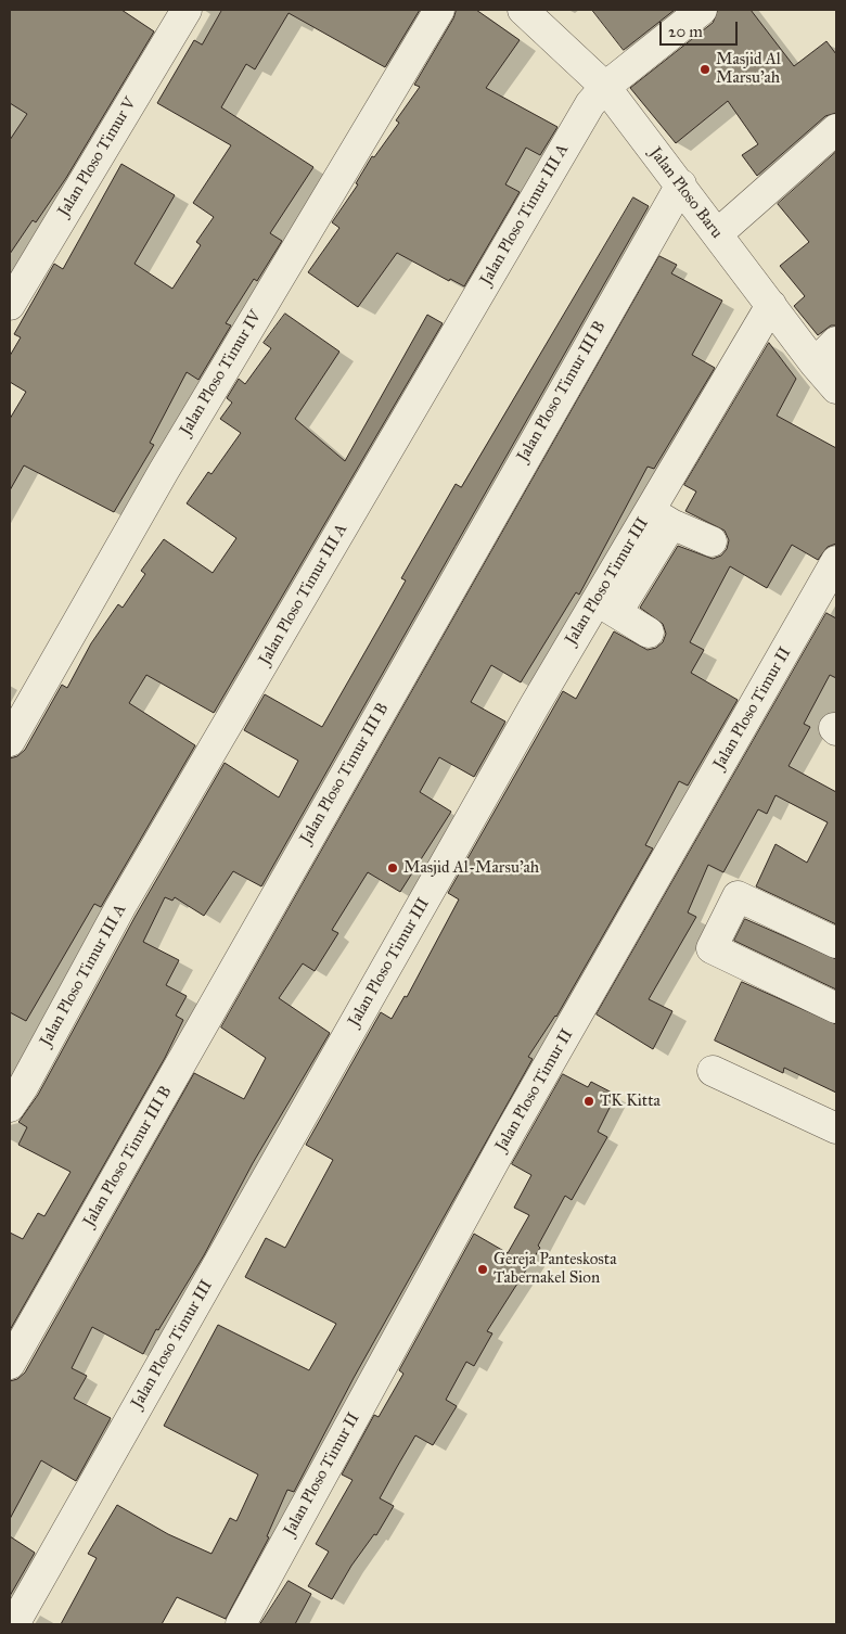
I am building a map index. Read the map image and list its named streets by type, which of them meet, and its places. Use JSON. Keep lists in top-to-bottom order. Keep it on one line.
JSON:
{"streets":{"street":["Jalan Ploso Timur V","Jalan Ploso Baru","Jalan Ploso Timur III A","Jalan Ploso Timur IV","Jalan Ploso Timur III B","Jalan Ploso Timur III","Jalan Ploso Timur II"]},"crossings":[["Jalan Ploso Baru","Jalan Ploso Timur III A"],["Jalan Ploso Baru","Jalan Ploso Timur III B"],["Jalan Ploso Baru","Jalan Ploso Timur III"]],"places":["Masjid Al Marsu'ah","Masjid Al-Marsu'ah","TK Kitta","Gereja Panteskosta Tabernakel Sion"],"scale_bar":"20 m"}
